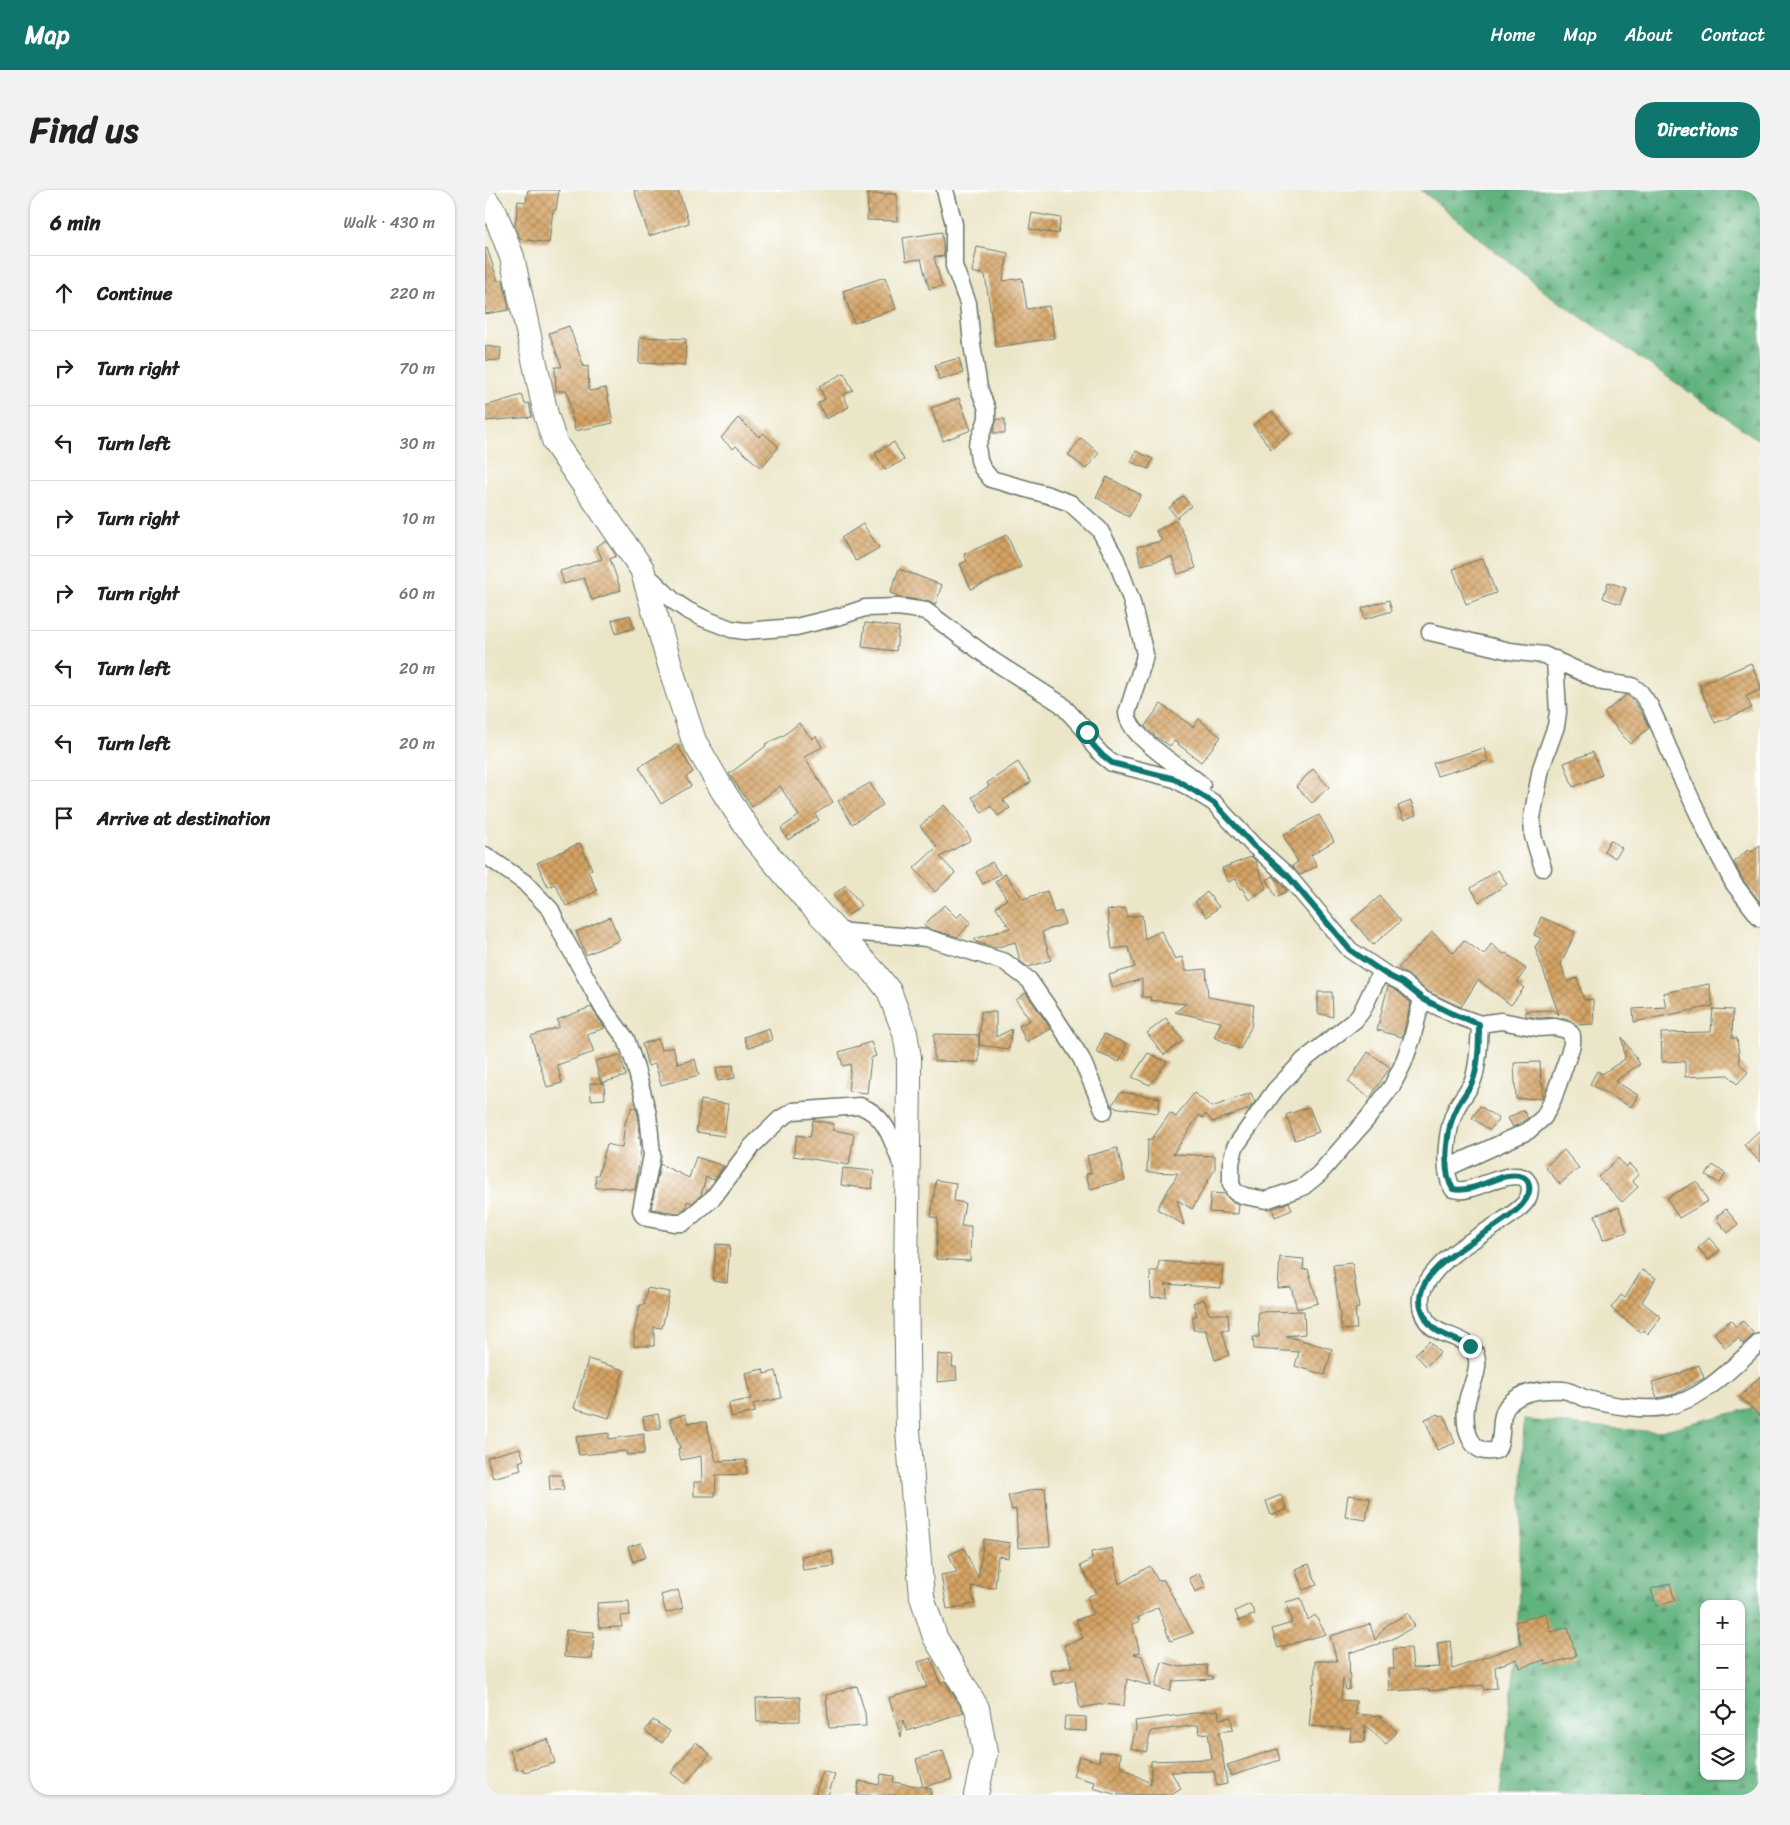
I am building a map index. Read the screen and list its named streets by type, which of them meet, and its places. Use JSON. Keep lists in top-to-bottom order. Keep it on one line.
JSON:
{"page":{"header":"Map","nav":["Home","Map","About","Contact"],"title":"Find us","buttons":"Directions","heading":["6 min","Walk · 430 m"],"list":[["Continue","220 m"],["Turn right","70 m"],["Turn left","30 m"],["Turn right","10 m"],["Turn right","60 m"],["Turn left","20 m"],["Turn left","20 m"],"Arrive at destination"],"map_buttons":["+","−"]}}
